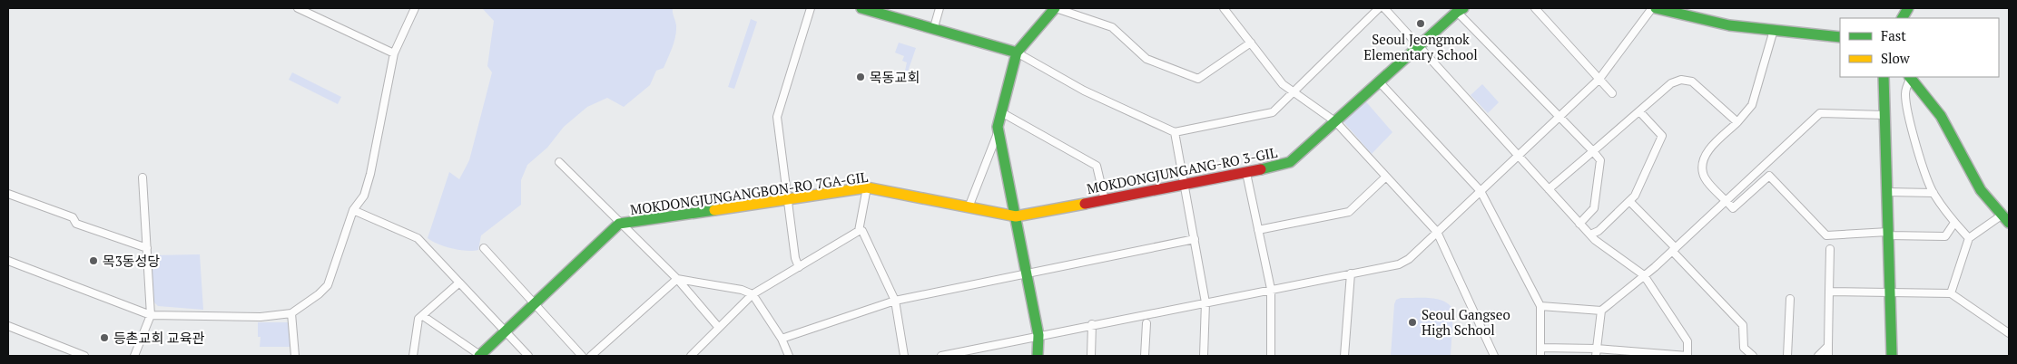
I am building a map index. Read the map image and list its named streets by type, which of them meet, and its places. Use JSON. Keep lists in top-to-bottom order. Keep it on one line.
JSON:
{"streets":{"street":["MOKDONGJUNGANG-RO 3-GIL","MOKDONGJUNGANGBON-RO 7GA-GIL"]},"crossings":[["MOKDONGJUNGANG-RO 3-GIL","MOKDONGJUNGANGBON-RO 7GA-GIL"]],"places":["Seoul Jeongmok Elementary School","목동교회","목3동성당","Seoul Gangseo High School","등촌교회 교육관"],"legend":["Fast","Slow"]}
